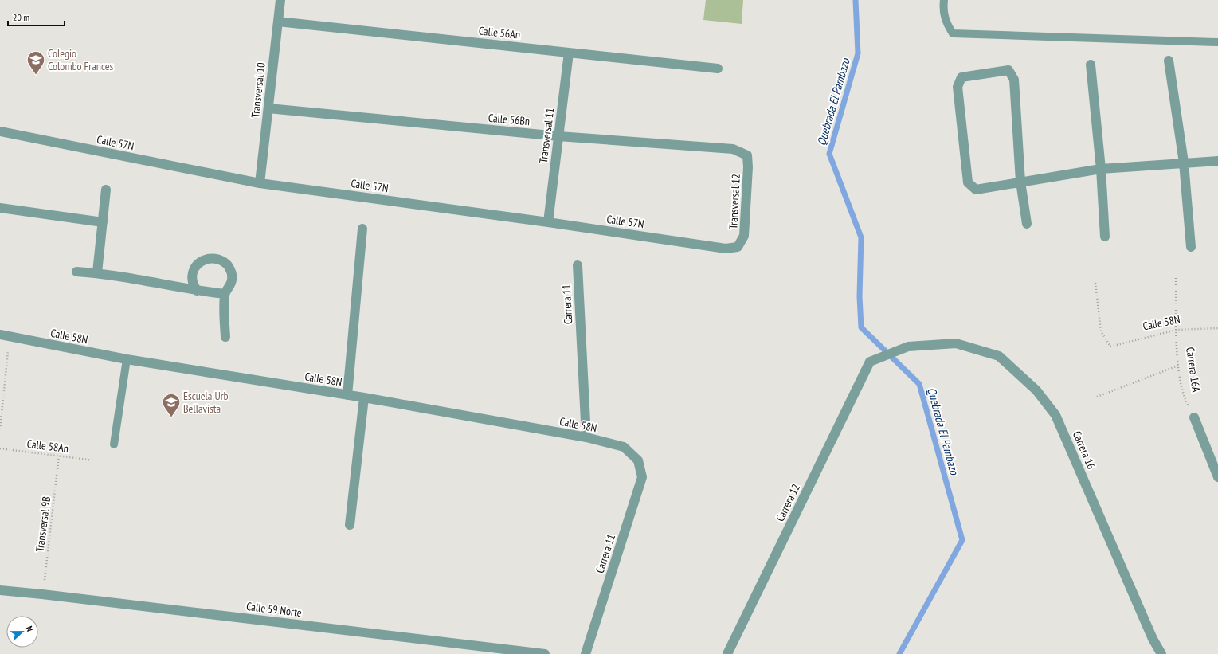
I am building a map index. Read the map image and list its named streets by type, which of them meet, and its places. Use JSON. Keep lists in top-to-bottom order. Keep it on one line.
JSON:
{"streets":{"street":["Calle 56An","Transversal 10","Calle 56Bn","Transversal 11","Calle 57N","Transversal 12","Carrera 11","Calle 58N","Carrera 16","Carrera 12","Calle 59 Norte"],"path":["Carrera 16A","Calle 58An","Transversal 9B"]},"crossings":[["Calle 56An","Transversal 10"],["Calle 56An","Transversal 11"],["Transversal 10","Calle 56Bn"],["Transversal 10","Calle 57N"],["Calle 56Bn","Transversal 11"],["Calle 56Bn","Transversal 12"],["Transversal 11","Calle 57N"],["Calle 57N","Transversal 12"],["Carrera 11","Calle 58N"],["Calle 58N","Carrera 16A"],["Calle 58An","Transversal 9B"],["Carrera 16","Carrera 12"],["Transversal 9B","Calle 59 Norte"]],"water":["Quebrada El Pambazo"],"places":{"school or university":["Colegio Colombo Frances","Escuela Urb Bellavista"]},"scale_bar":"20 m","north":"right"}
